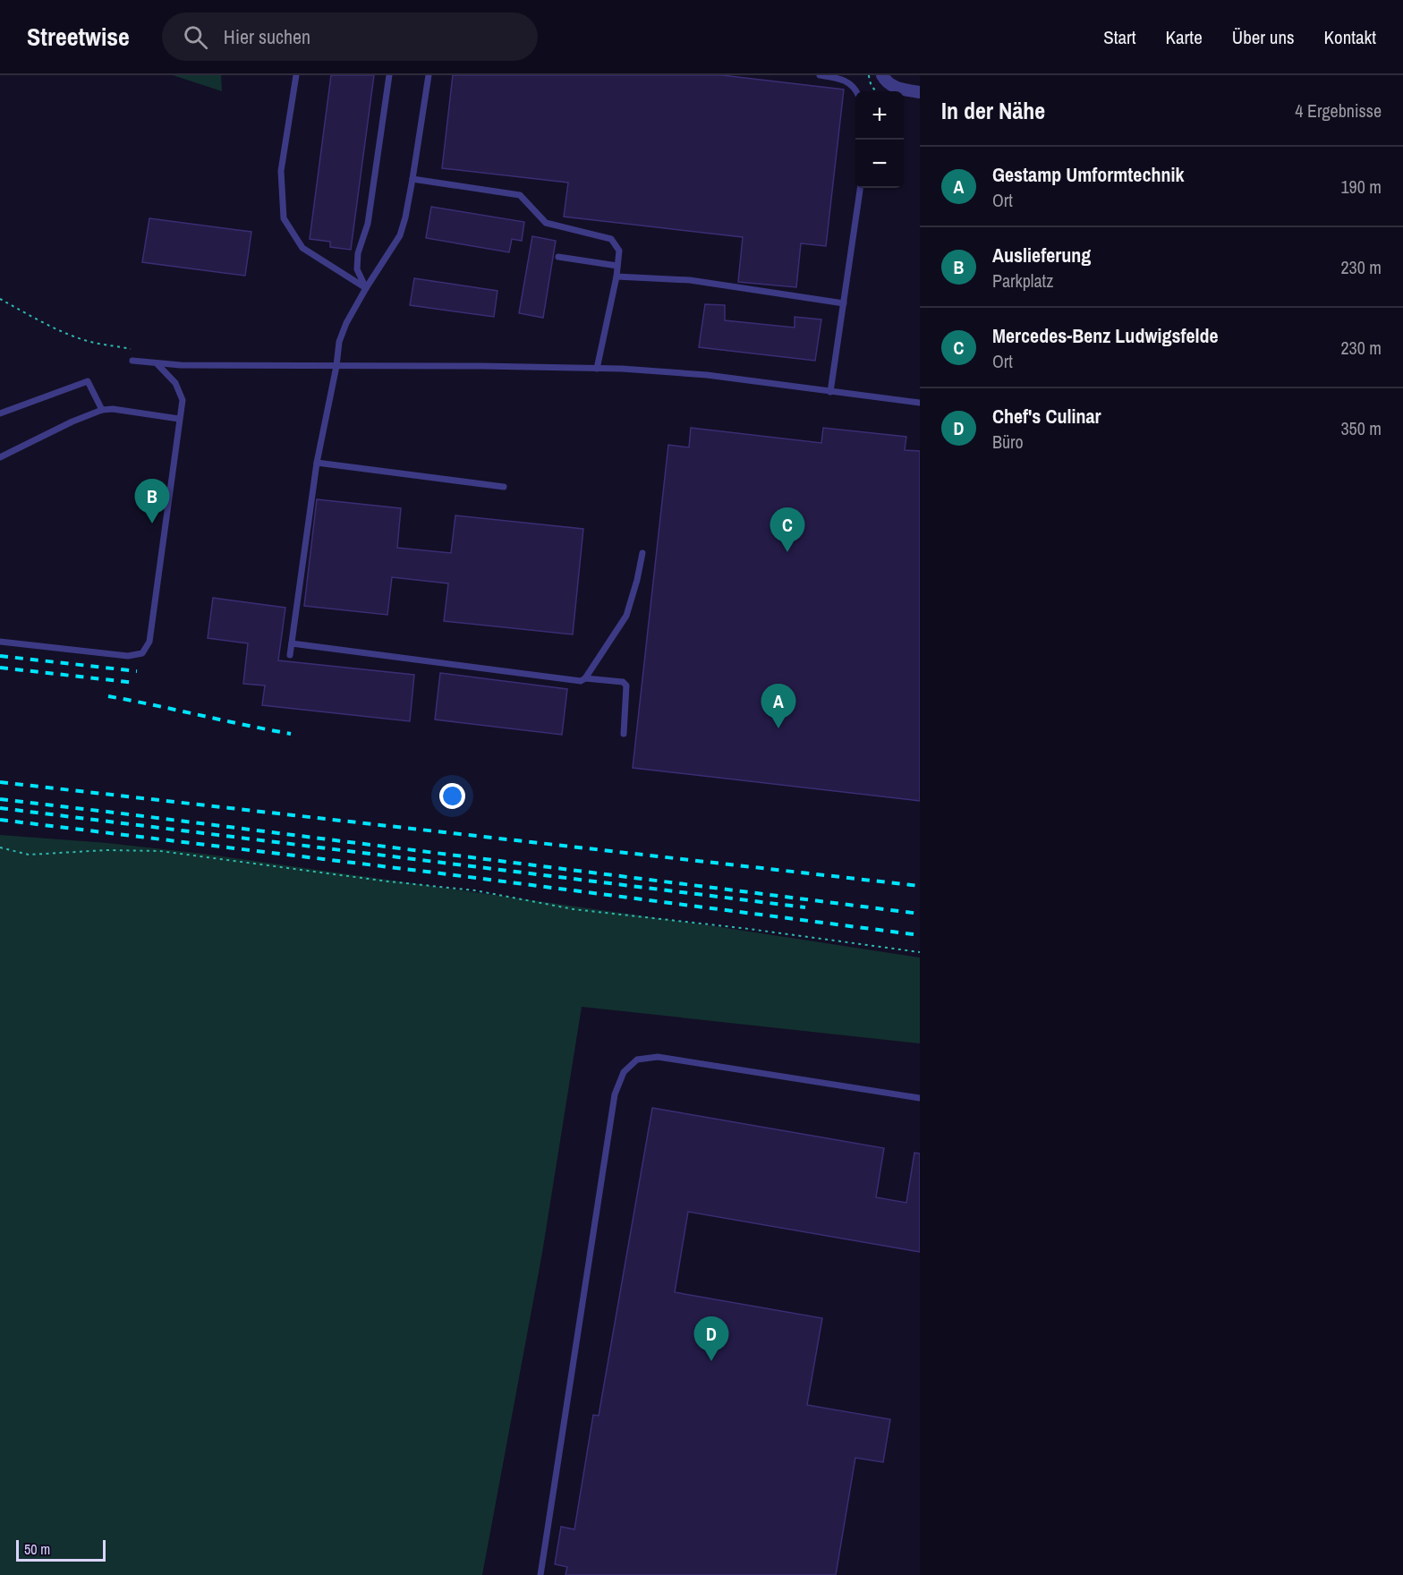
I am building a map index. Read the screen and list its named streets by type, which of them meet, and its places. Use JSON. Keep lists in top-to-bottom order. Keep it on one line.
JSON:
{"scale_bar":"50 m","page":{"header":"Streetwise","search":"Hier suchen","nav":["Start","Karte","Über uns","Kontakt"],"heading":["In der Nähe","4 Ergebnisse"],"map_buttons":["+","−"],"list":[{"mark":"A","name":"Gestamp Umformtechnik","note":"Ort","value":"190 m"},{"mark":"B","name":"Auslieferung","note":"Parkplatz","value":"230 m"},{"mark":"C","name":"Mercedes-Benz Ludwigsfelde","note":"Ort","value":"230 m"},{"mark":"D","name":"Chef's Culinar","note":"Büro","value":"350 m"}],"pins":["B","C","A","D"],"scale":"50 m"}}
